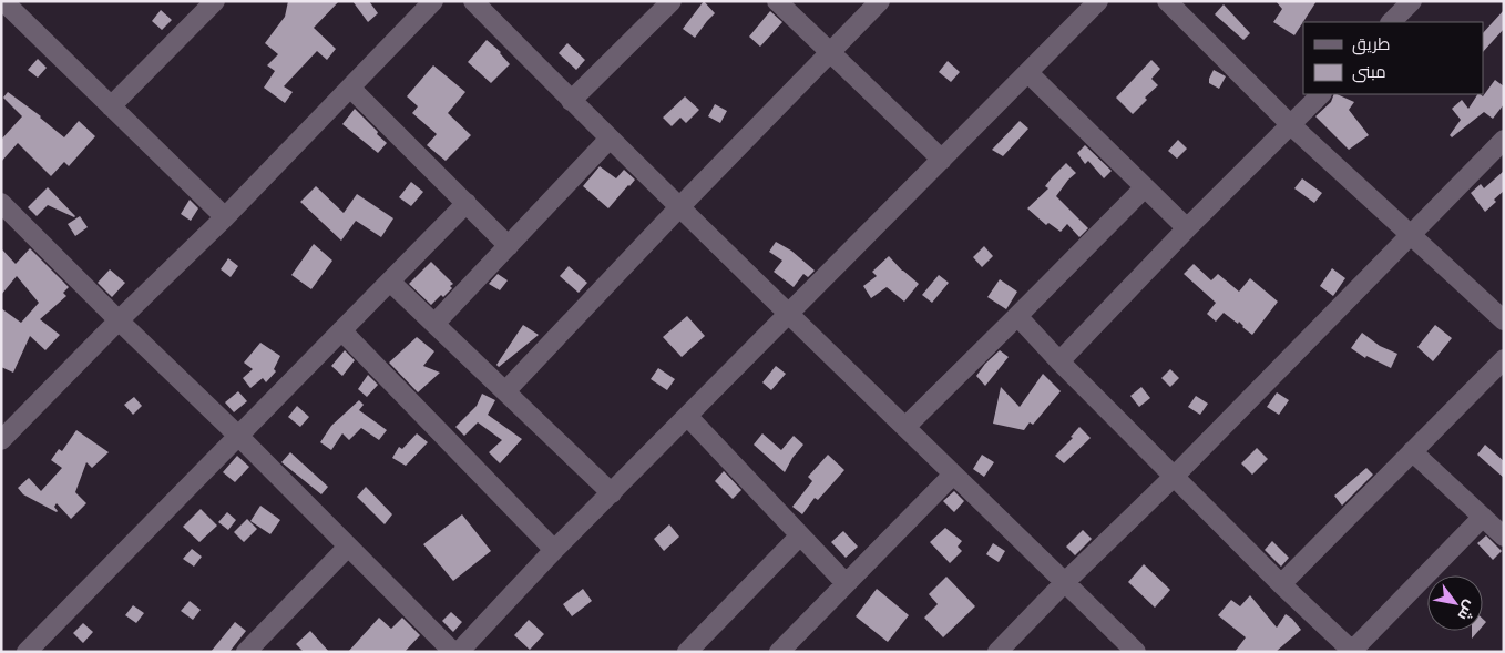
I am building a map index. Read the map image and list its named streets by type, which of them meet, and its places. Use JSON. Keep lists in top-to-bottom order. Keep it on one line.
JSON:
{"legend":["طريق","مبنى"],"north":"bottom right"}
